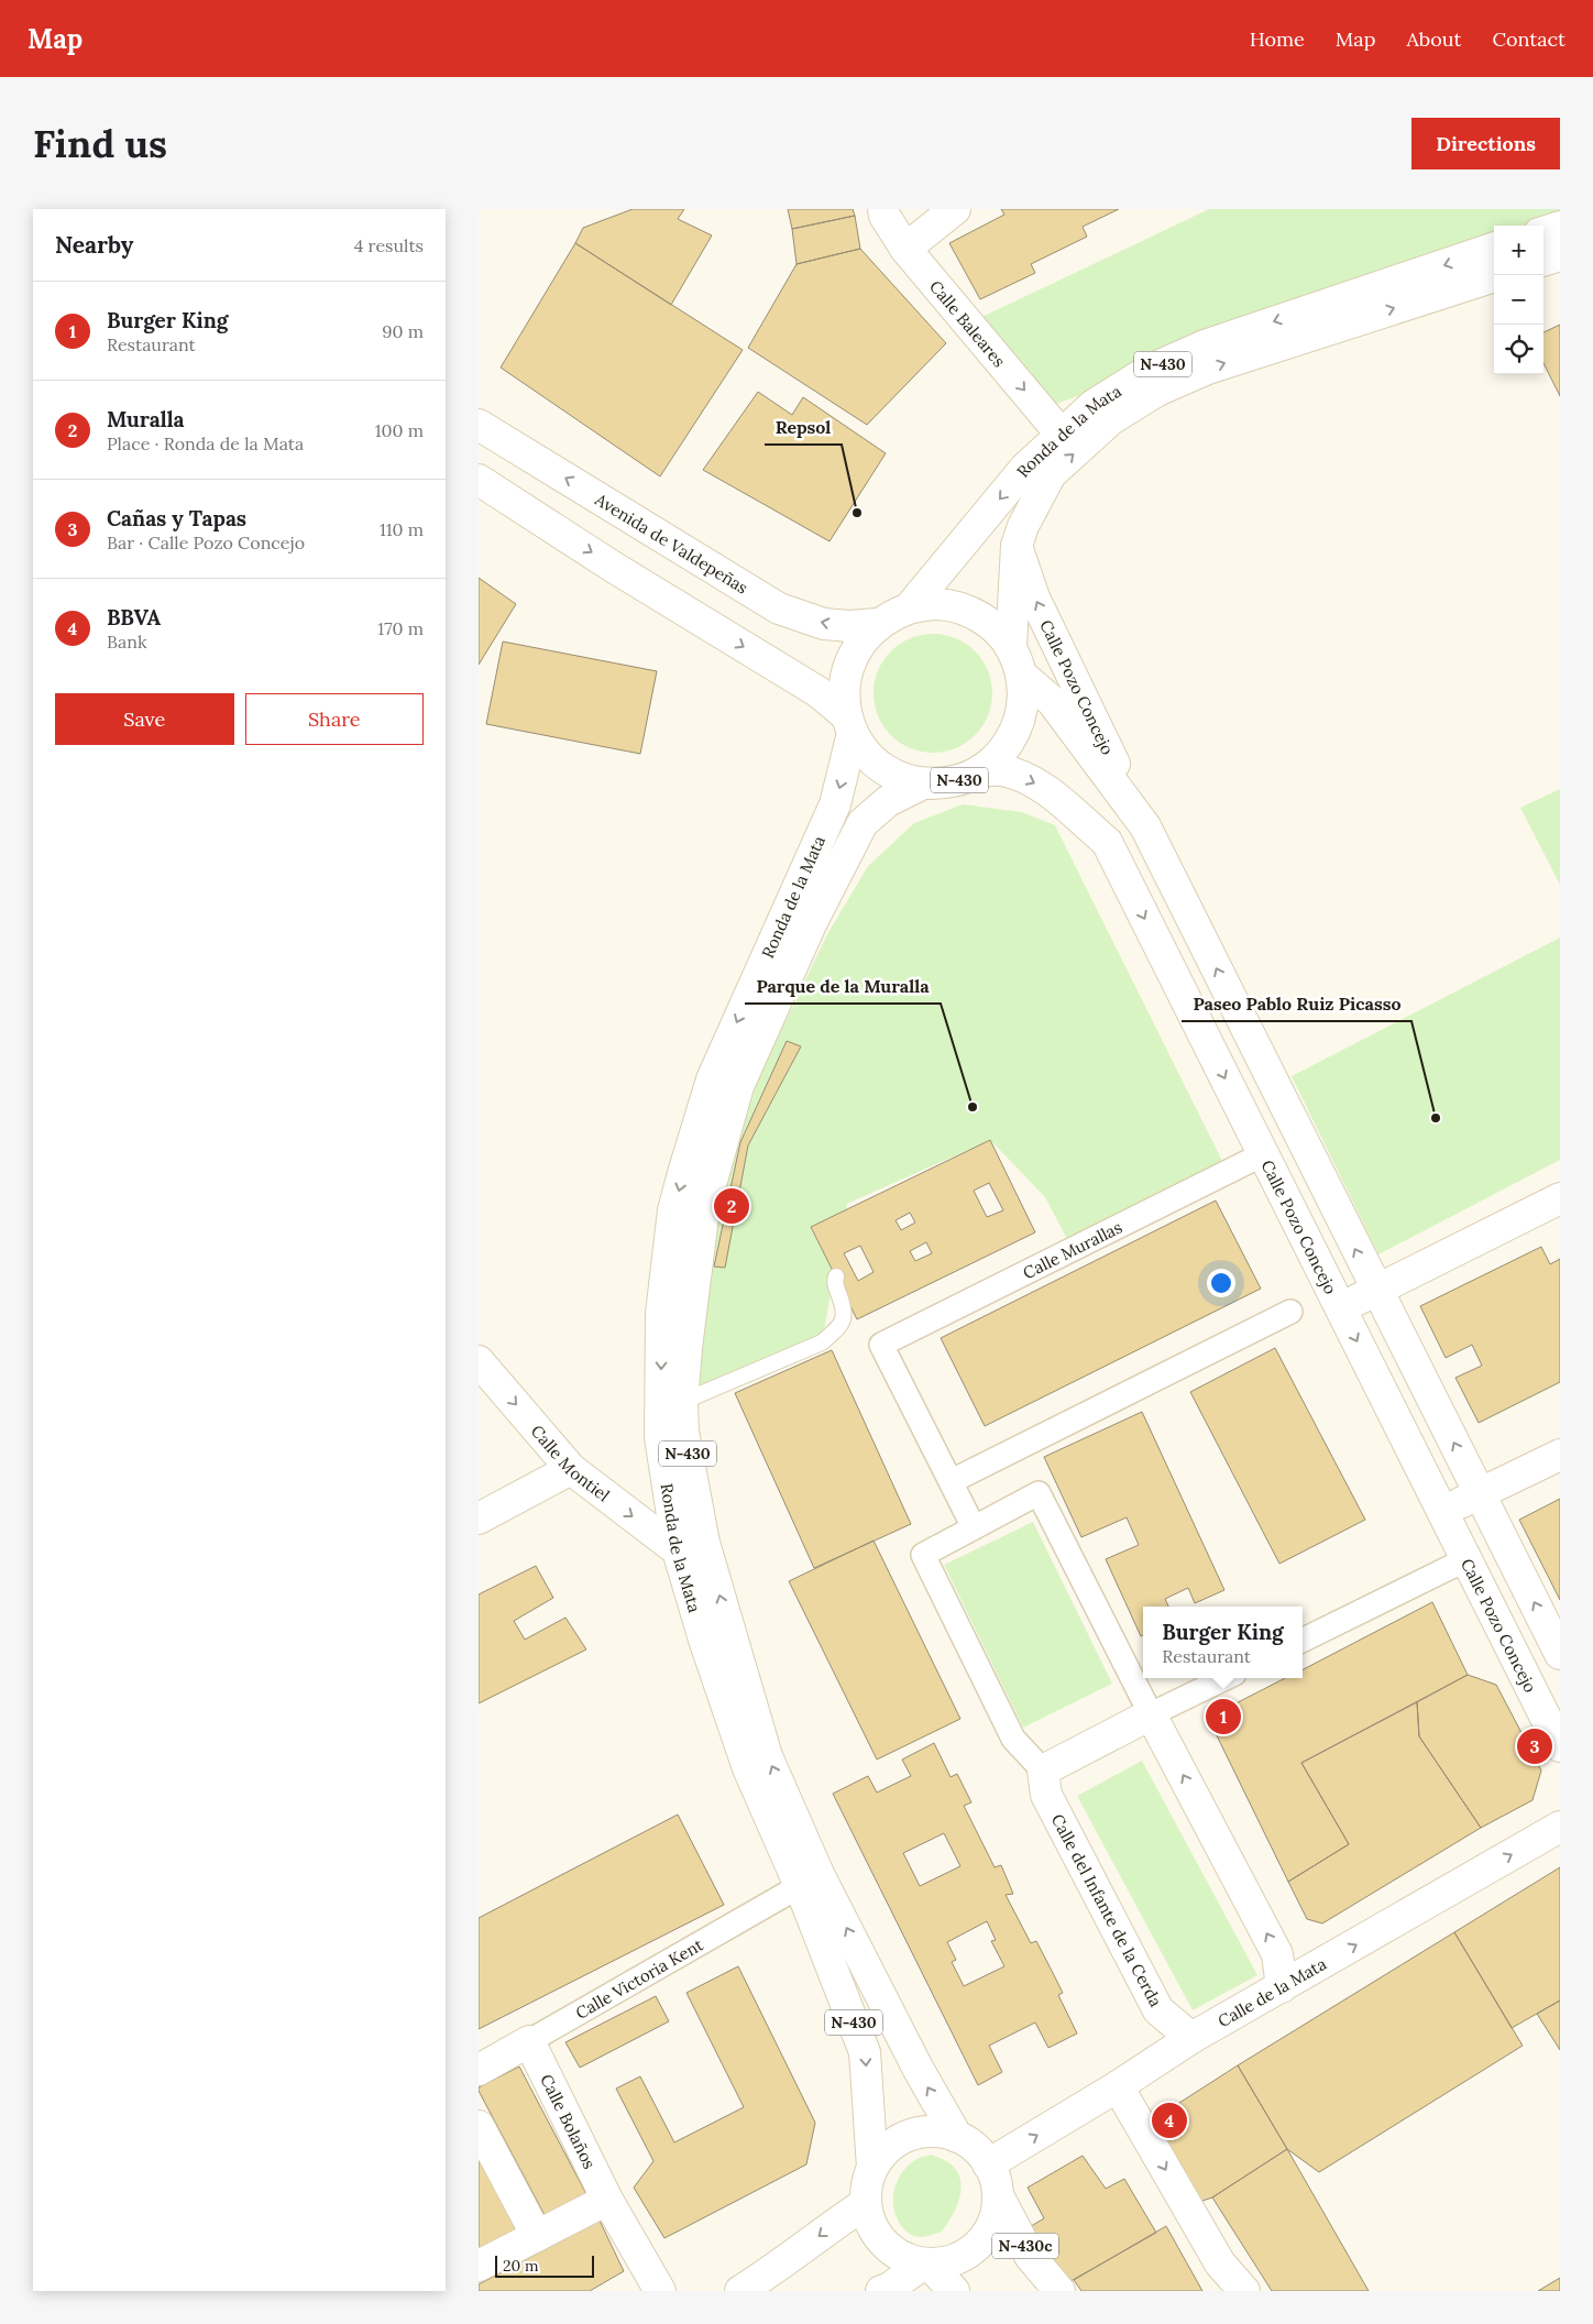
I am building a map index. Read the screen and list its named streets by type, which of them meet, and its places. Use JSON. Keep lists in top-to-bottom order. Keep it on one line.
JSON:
{"streets":{"main road":["Calle Baleares","N-430","Ronda de la Mata","Avenida de Valdepeñas","Calle Pozo Concejo","Calle Montiel","Calle del Infante de la Cerda","Calle Victoria Kent","Calle de la Mata","Calle Bolaños","N-430c"],"street":["Calle Murallas"]},"crossings":[["Calle Baleares","Ronda de la Mata"],["N-430","Ronda de la Mata"],["N-430","Avenida de Valdepeñas"],["N-430","Calle Pozo Concejo"],["N-430","Calle de la Mata"],["N-430","N-430c"],["Ronda de la Mata","Avenida de Valdepeñas"],["Ronda de la Mata","Calle Pozo Concejo"],["Ronda de la Mata","Calle Montiel"],["Ronda de la Mata","Calle Victoria Kent"],["Ronda de la Mata","Calle de la Mata"],["Ronda de la Mata","N-430c"],["Avenida de Valdepeñas","Calle Pozo Concejo"],["Calle Pozo Concejo","Calle Murallas"],["Calle del Infante de la Cerda","Calle de la Mata"],["Calle Victoria Kent","Calle Bolaños"],["Calle de la Mata","N-430c"]],"one_way":["Calle Baleares","Calle Montiel","Calle de la Mata"],"places":["Repsol","Parque de la Muralla","Paseo Pablo Ruiz Picasso"],"scale_bar":"20 m","page":{"header":"Map","nav":["Home","Map","About","Contact"],"buttons":["Directions",["Save","Share"]],"title":"Find us","heading":["Nearby","4 results"],"map_buttons":["+","−"],"list":[{"mark":"1","name":"Burger King","note":"Restaurant","value":"90 m"},{"mark":"2","name":"Muralla","note":"Place · Ronda de la Mata","value":"100 m"},{"mark":"3","name":"Cañas y Tapas","note":"Bar · Calle Pozo Concejo","value":"110 m"},{"mark":"4","name":"BBVA","note":"Bank","value":"170 m"}],"pins":["2","1","3","4"],"popup":["Burger King","Restaurant"],"scale":"20 m"}}
